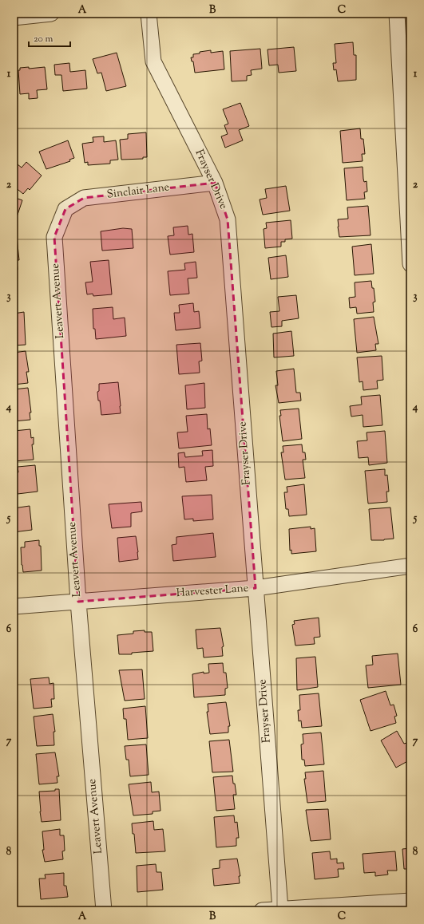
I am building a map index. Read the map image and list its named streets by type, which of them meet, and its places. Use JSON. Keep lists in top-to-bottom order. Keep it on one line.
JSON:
{"streets":{"street":["Frayser Drive","Sinclair Lane","Leavert Avenue","Harvester Lane"]},"crossings":[["Frayser Drive","Sinclair Lane"],["Frayser Drive","Harvester Lane"],["Sinclair Lane","Leavert Avenue"],["Leavert Avenue","Harvester Lane"]],"scale_bar":"20 m","grid":{"columns":["A","B","C"],"rows":["1","2","3","4","5","6","7","8"]}}
